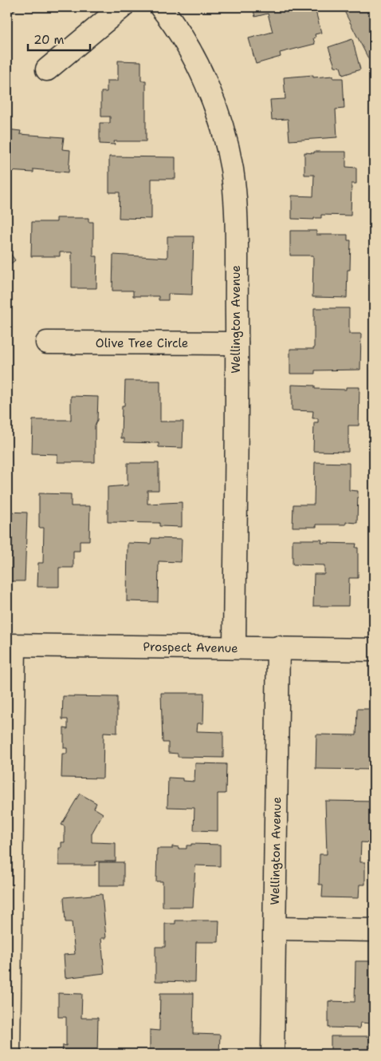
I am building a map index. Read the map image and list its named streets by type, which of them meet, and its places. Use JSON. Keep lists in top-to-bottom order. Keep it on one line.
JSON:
{"streets":{"street":["Wellington Avenue","Olive Tree Circle","Prospect Avenue"]},"crossings":[["Wellington Avenue","Olive Tree Circle"],["Wellington Avenue","Prospect Avenue"]],"scale_bar":"20 m"}
